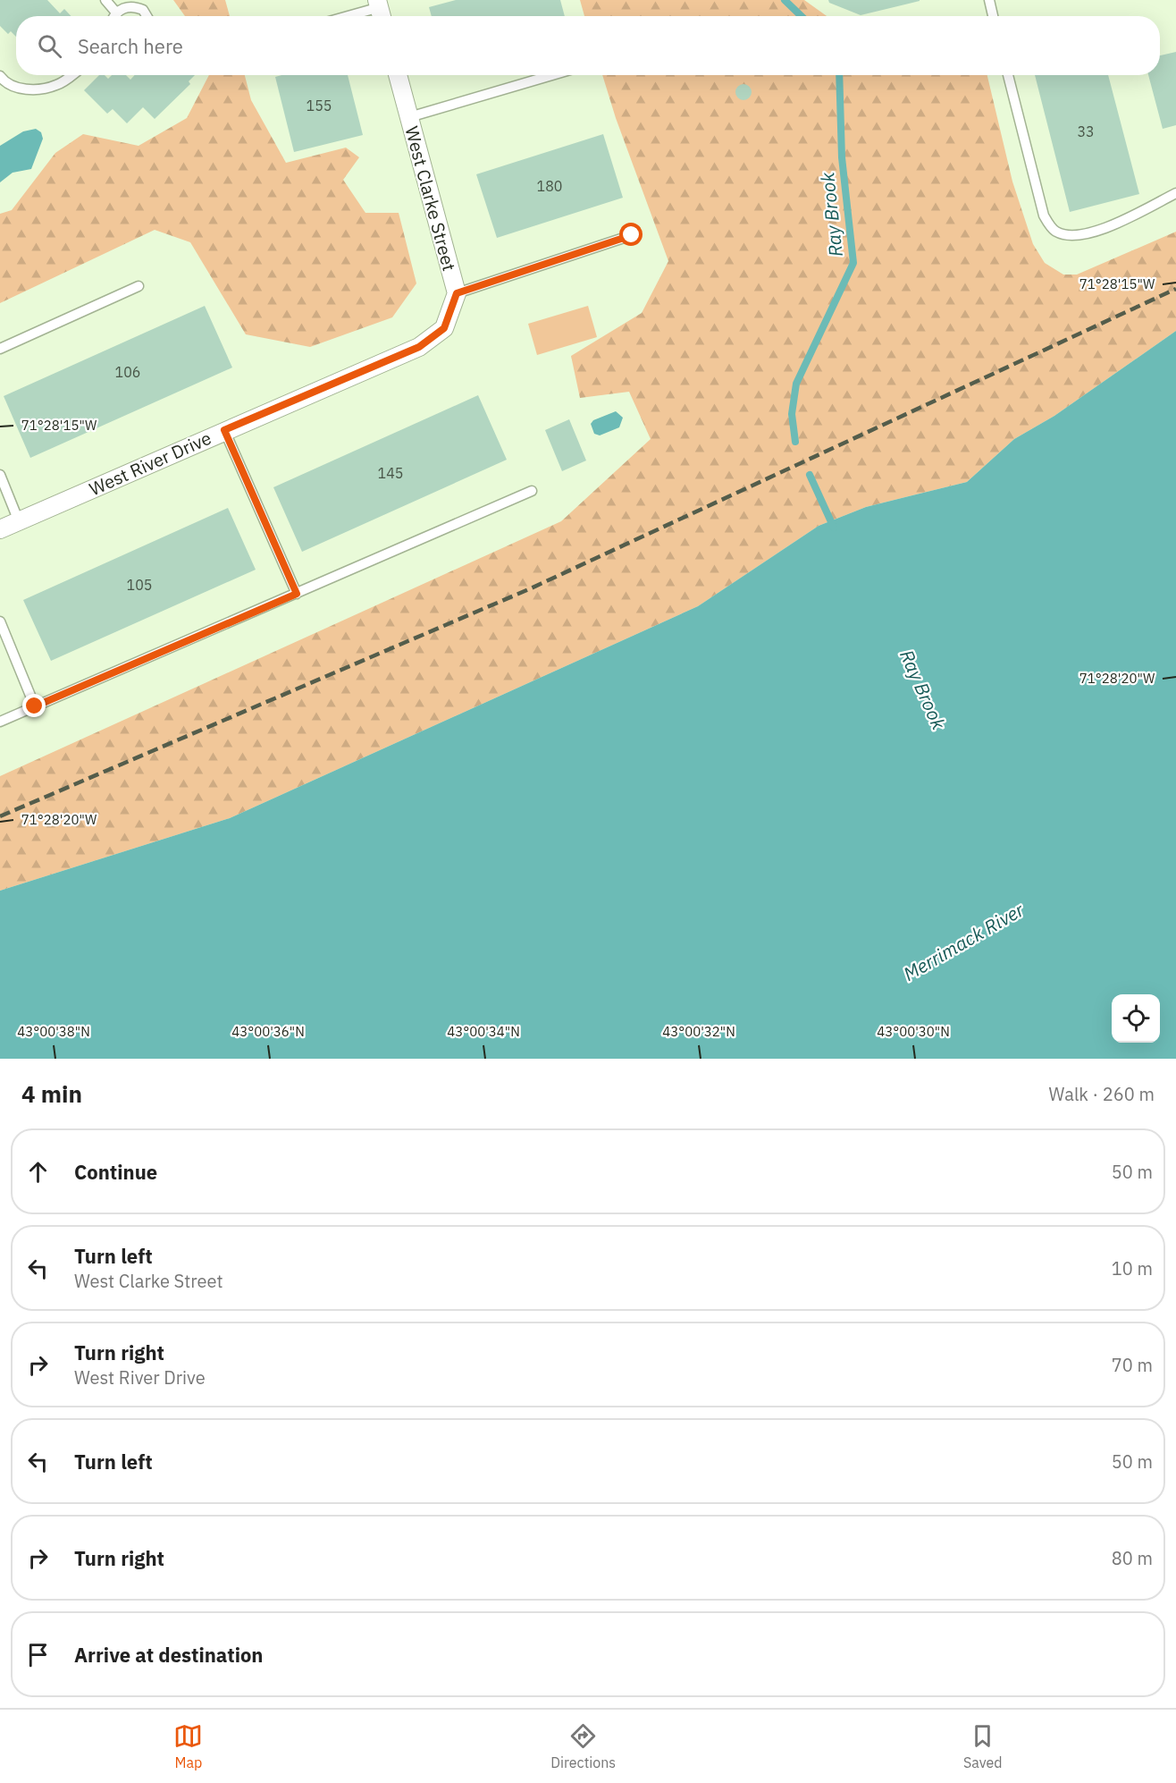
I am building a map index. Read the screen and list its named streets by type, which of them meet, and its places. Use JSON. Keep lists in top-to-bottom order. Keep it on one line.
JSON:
{"streets":{"street":["West Clarke Street","West River Drive"]},"crossings":[["West Clarke Street","West River Drive"]],"water":["Ray Brook","Merrimack River"],"house_numbers":["155","33","180","106","145","105"],"page":{"search":"Search here","heading":["4 min","Walk · 260 m"],"list":[["Continue","50 m"],["Turn left","West Clarke Street","10 m"],["Turn right","West River Drive","70 m"],["Turn left","50 m"],["Turn right","80 m"],"Arrive at destination"],"nav":["Map","Directions","Saved"]},"coordinates":["71°28'15\"W","71°28'20\"W","43°00'38\"N","43°00'36\"N","43°00'34\"N","43°00'32\"N","43°00'30\"N"]}
